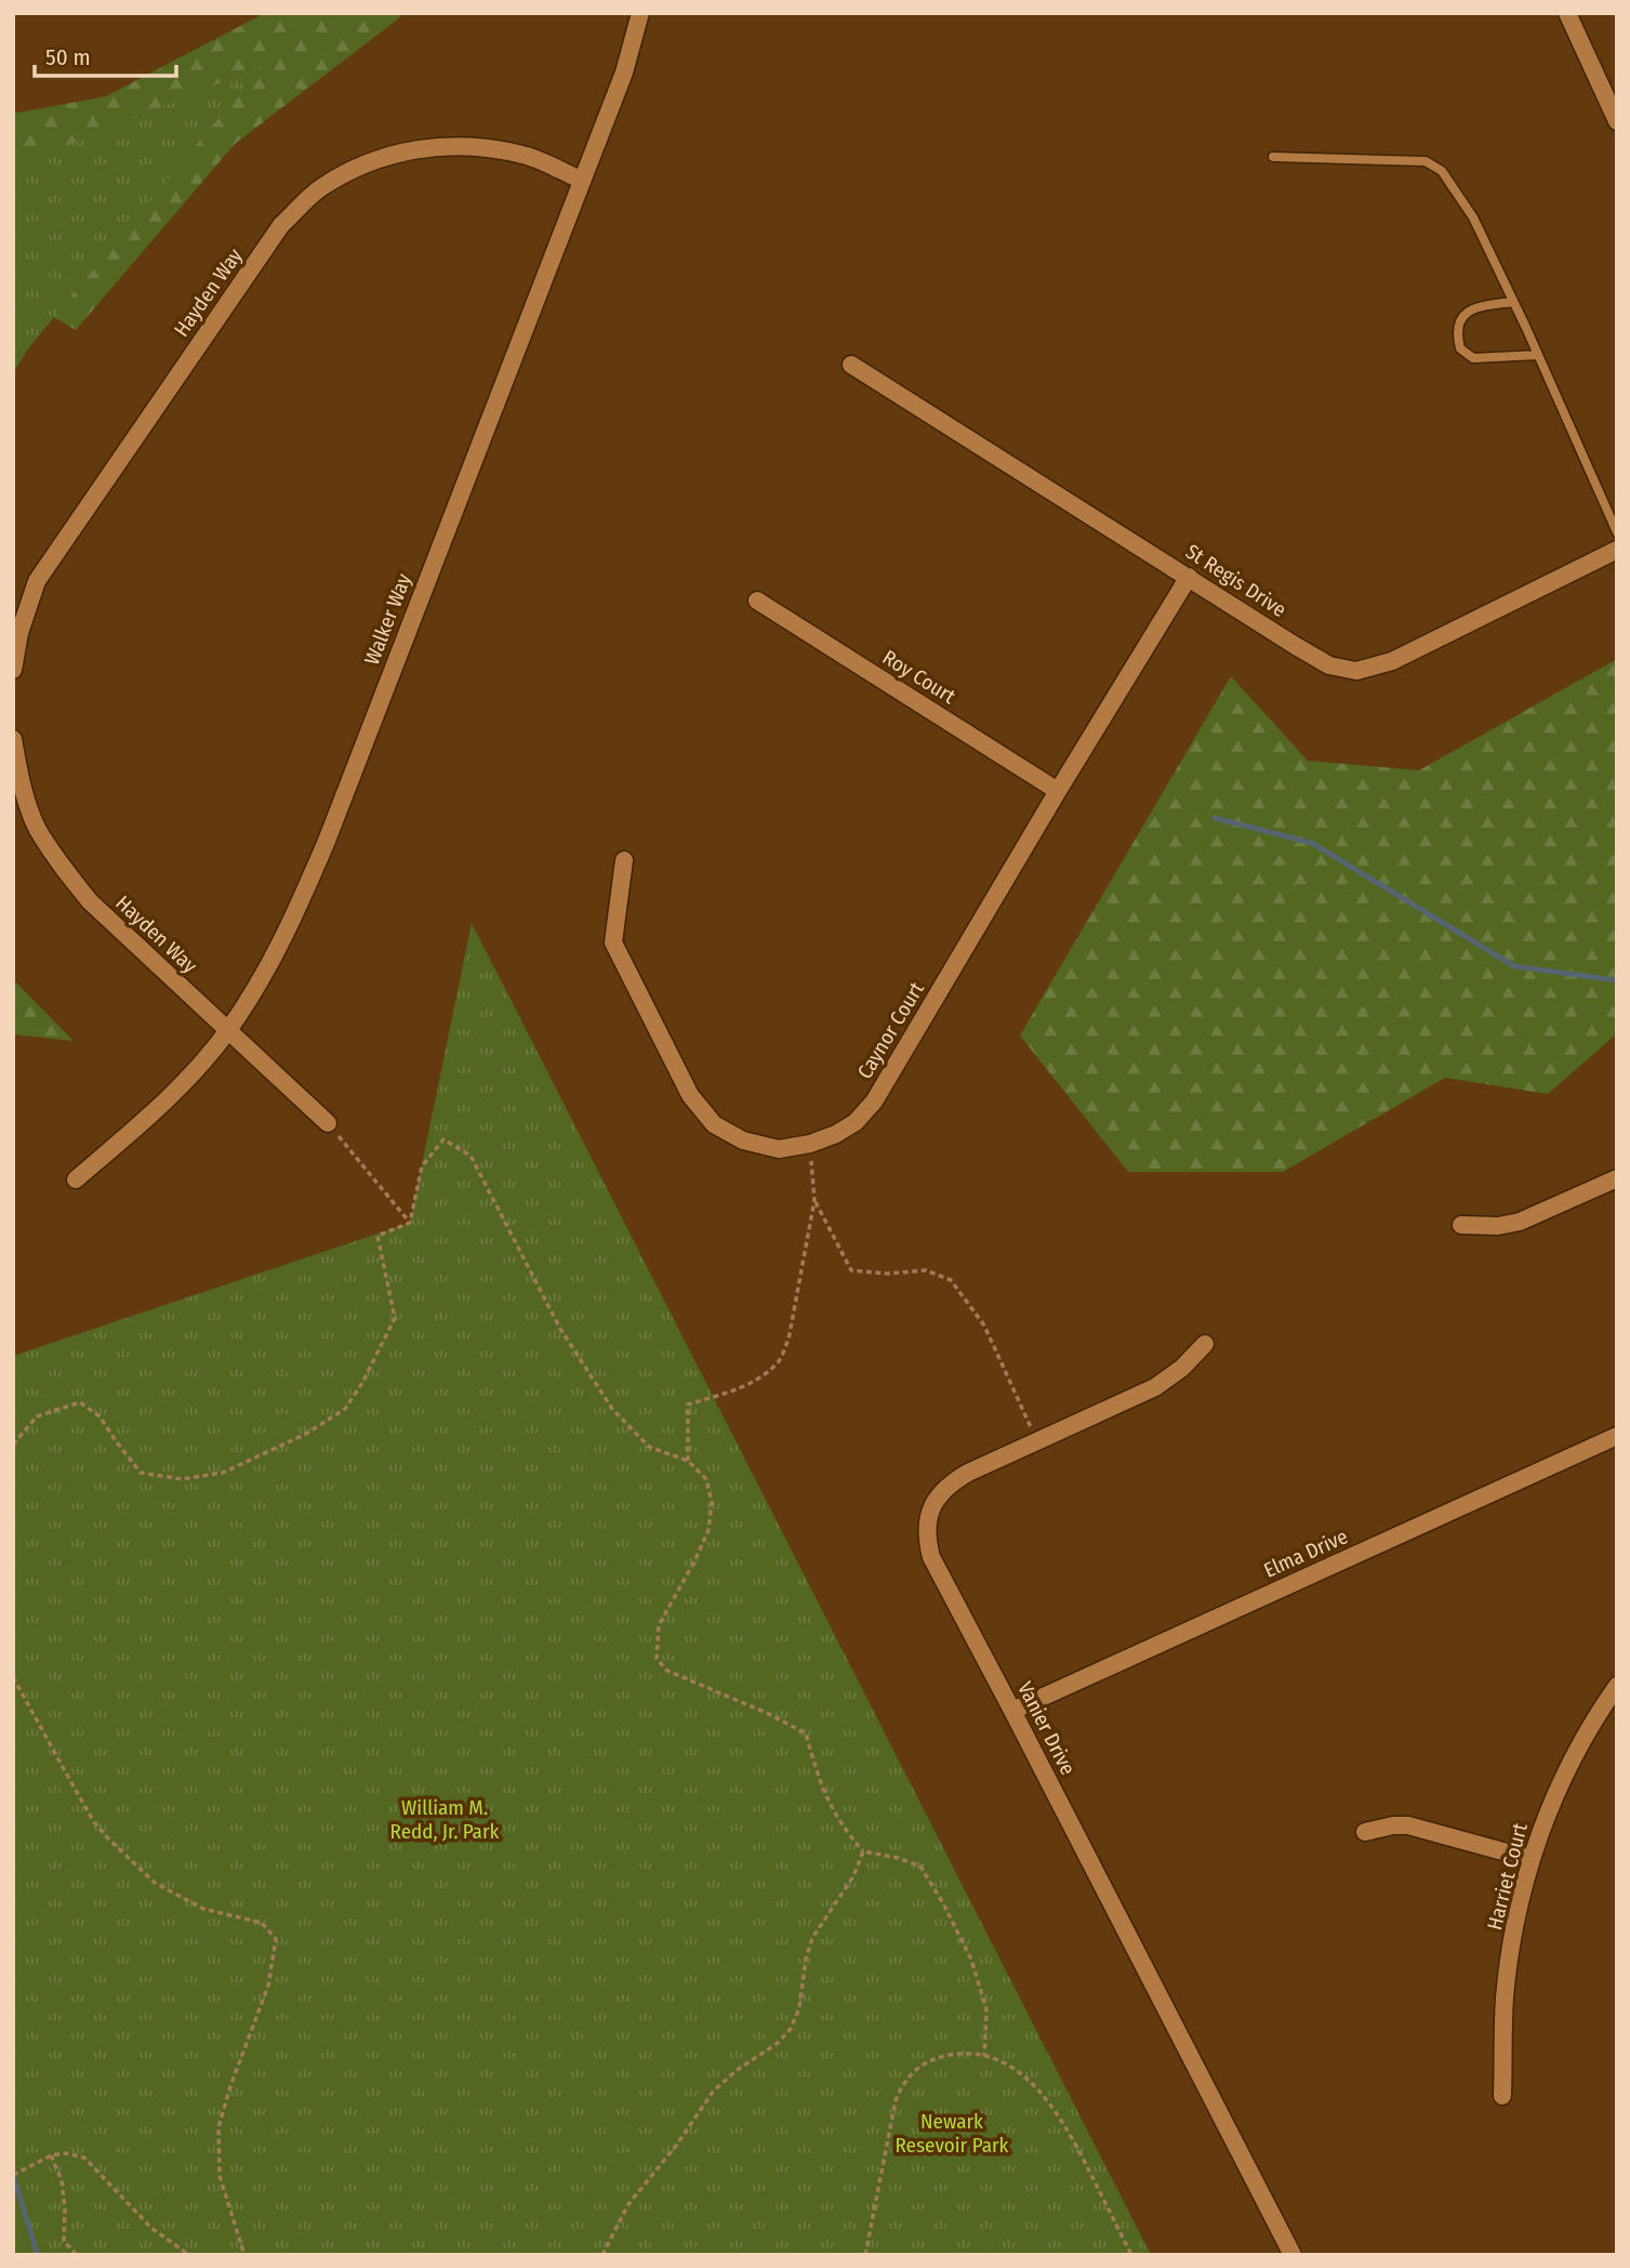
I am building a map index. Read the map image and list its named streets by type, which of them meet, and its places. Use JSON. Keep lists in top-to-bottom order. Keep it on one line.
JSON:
{"streets":{"street":["Hayden Way","St Regis Drive","Walker Way","Roy Court","Caynor Court","Elma Drive","Vanier Drive","Harriet Court"]},"crossings":[["Hayden Way","Walker Way"],["St Regis Drive","Caynor Court"],["Roy Court","Caynor Court"],["Elma Drive","Vanier Drive"]],"parks":["William M. Redd, Jr. Park","Newark Resevoir Park"],"scale_bar":"50 m"}
